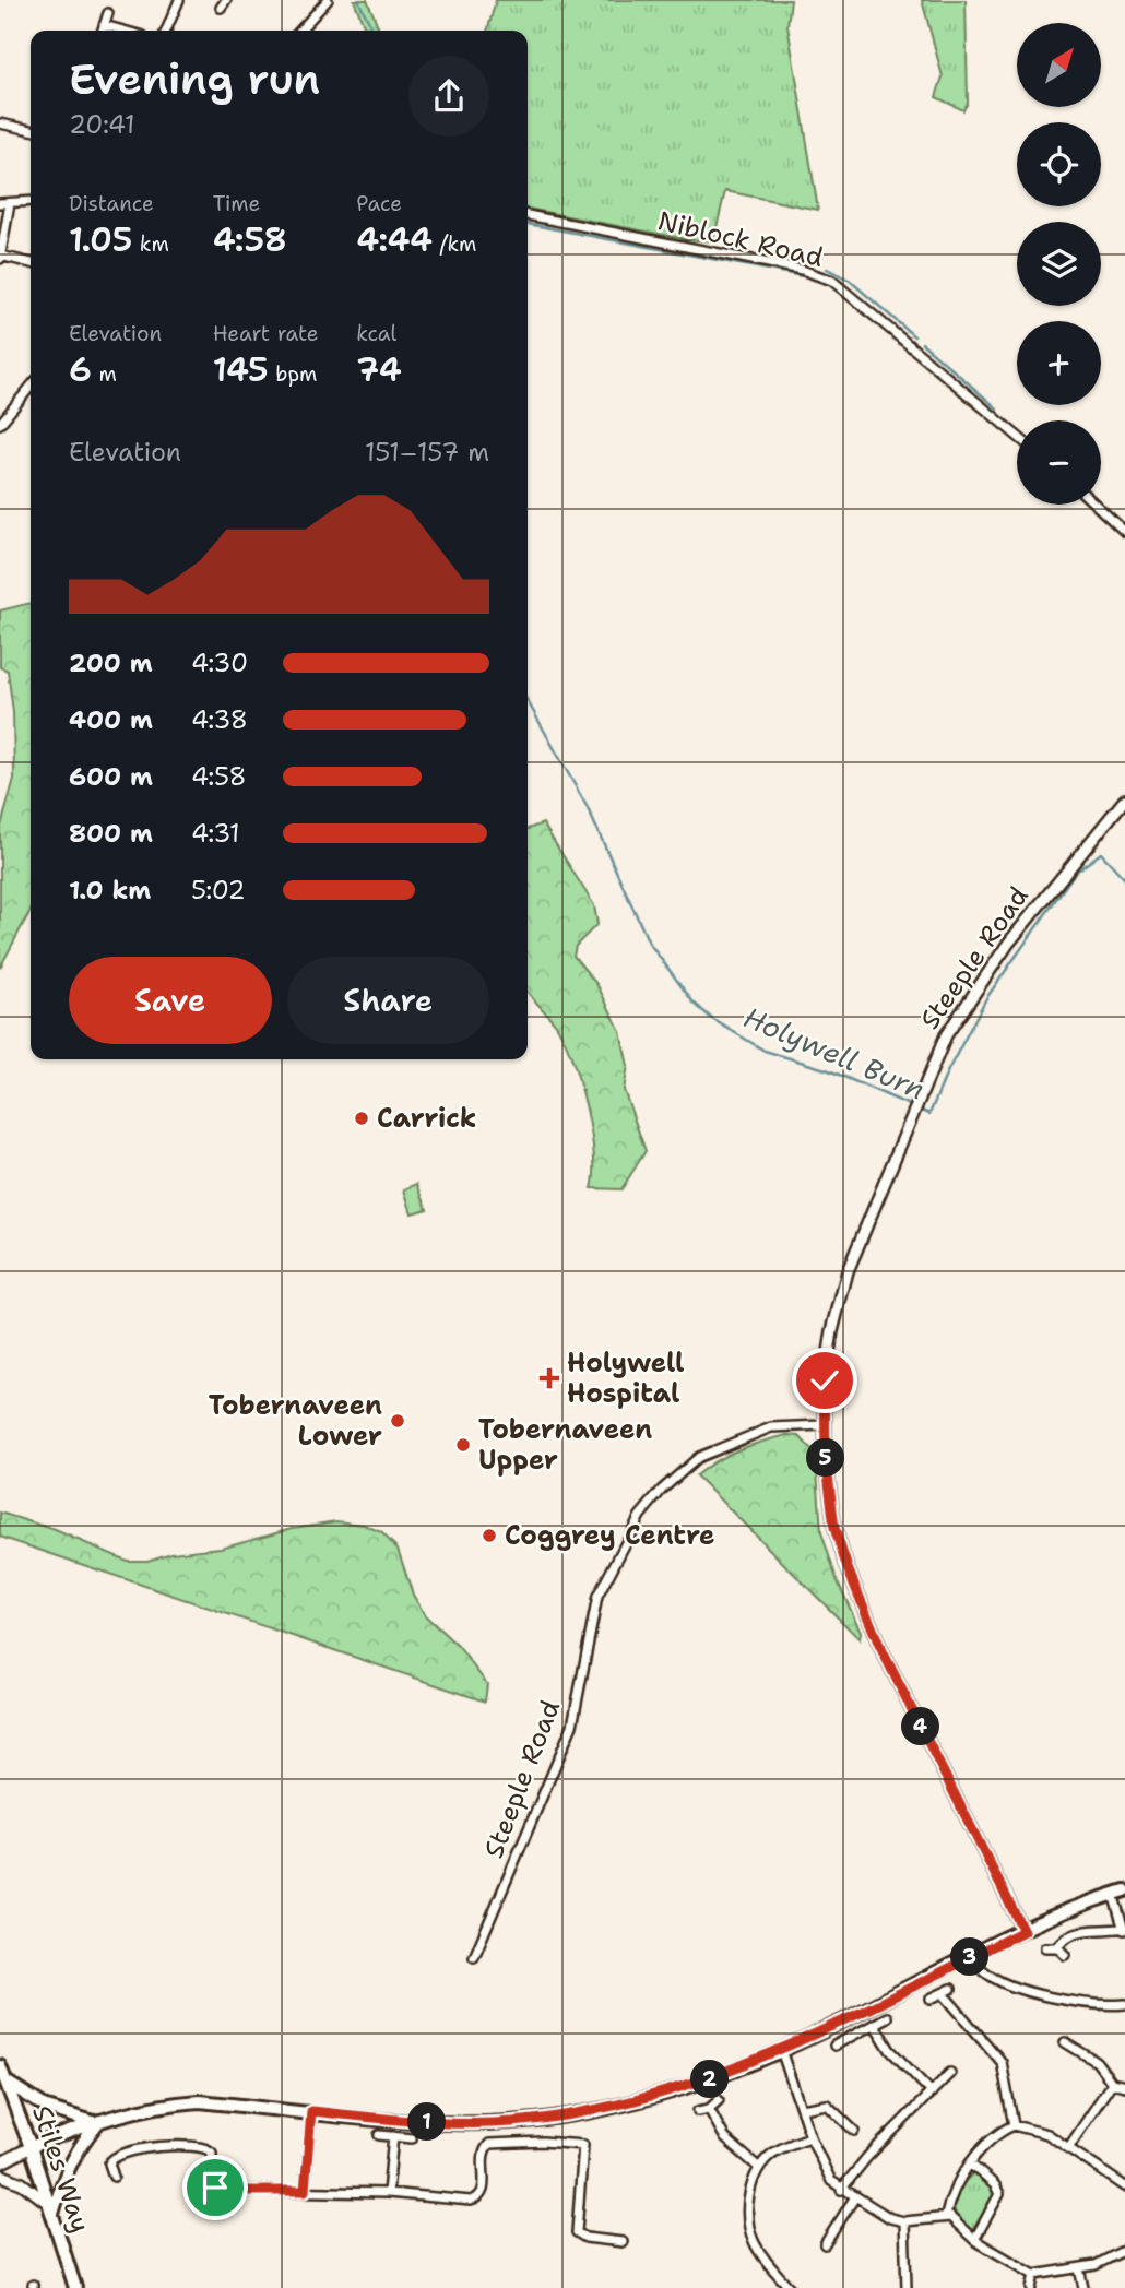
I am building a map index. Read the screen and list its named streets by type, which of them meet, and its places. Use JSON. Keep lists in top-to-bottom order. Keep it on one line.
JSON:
{"streets":{"main road":["Stiles Way"],"street":["Niblock Road","Steeple Road"]},"water":["Holywell Burn"],"places":{"other":["Carrick","Tobernaveen Lower","Tobernaveen Upper","Coggrey Centre"],"health":["Holywell Hospital"]},"north":"top right","page":{"map_buttons":["+","−"],"heading":["Evening run","20:41"],"stats":[["Distance","1.05 km"],["Time","4:58"],["Pace","4:44 /km"],["Elevation","6 m"],["Heart rate","145 bpm"],["kcal","74"]],"chart":["Elevation","151–157 m"],"list":[{"name":"200 m","note":"4:30"},{"name":"400 m","note":"4:38"},{"name":"600 m","note":"4:58"},{"name":"800 m","note":"4:31"},{"name":"1.0 km","note":"5:02"}],"buttons":["Save","Share"],"pins":["5","4","3","2","1"]}}
